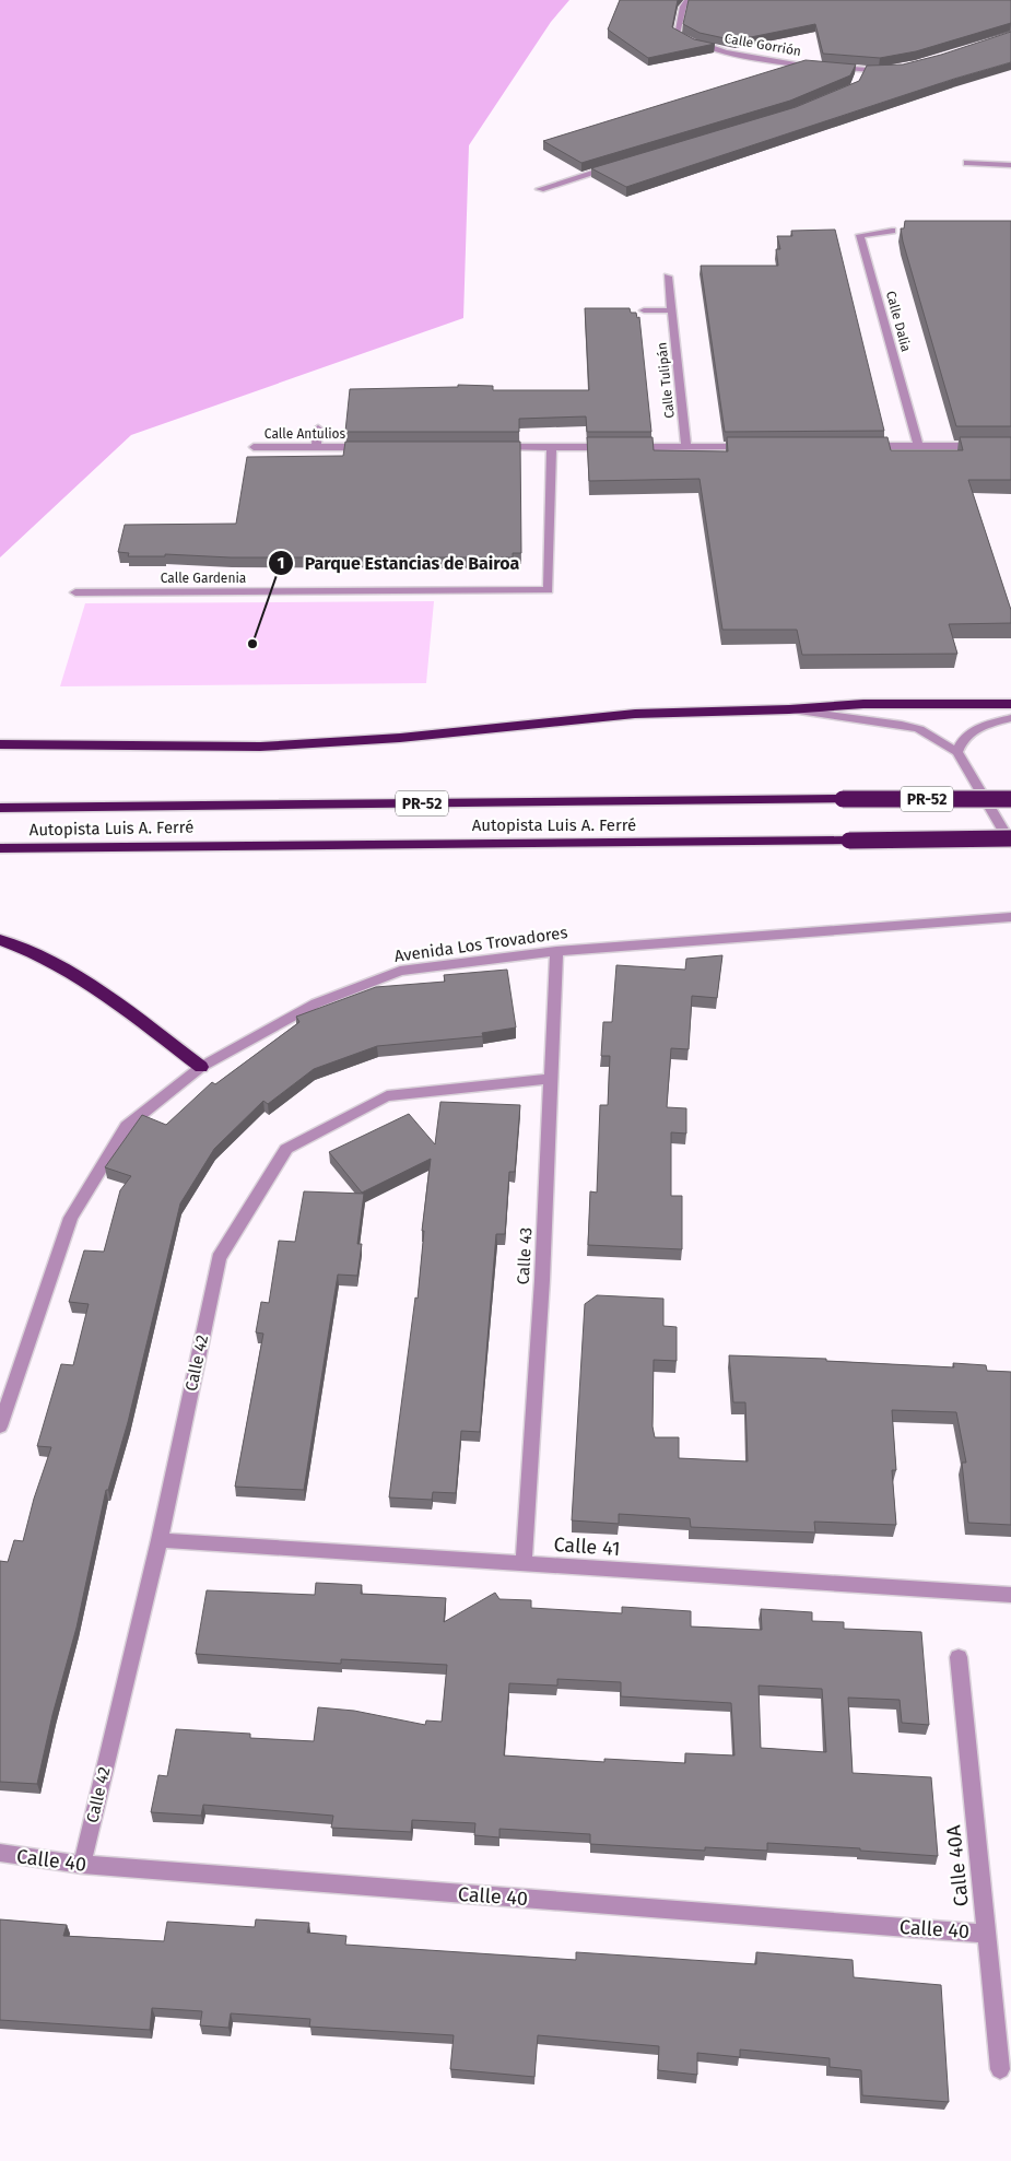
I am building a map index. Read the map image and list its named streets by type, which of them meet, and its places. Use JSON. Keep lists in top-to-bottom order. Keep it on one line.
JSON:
{"streets":{"highway":["PR-52","Autopista Luis A. Ferré"],"street":["Calle Gorrión","Calle Dalia","Calle Tulipán","Calle Antulios","Calle Gardenia","Avenida Los Trovadores","Calle 43","Calle 42","Calle 41","Calle 40","Calle 40A"]},"crossings":[["Avenida Los Trovadores","Calle 43"],["Calle 43","Calle 42"],["Calle 43","Calle 41"],["Calle 42","Calle 41"],["Calle 42","Calle 40"],["Calle 40","Calle 40A"]],"places":["Parque Estancias de Bairoa"]}
